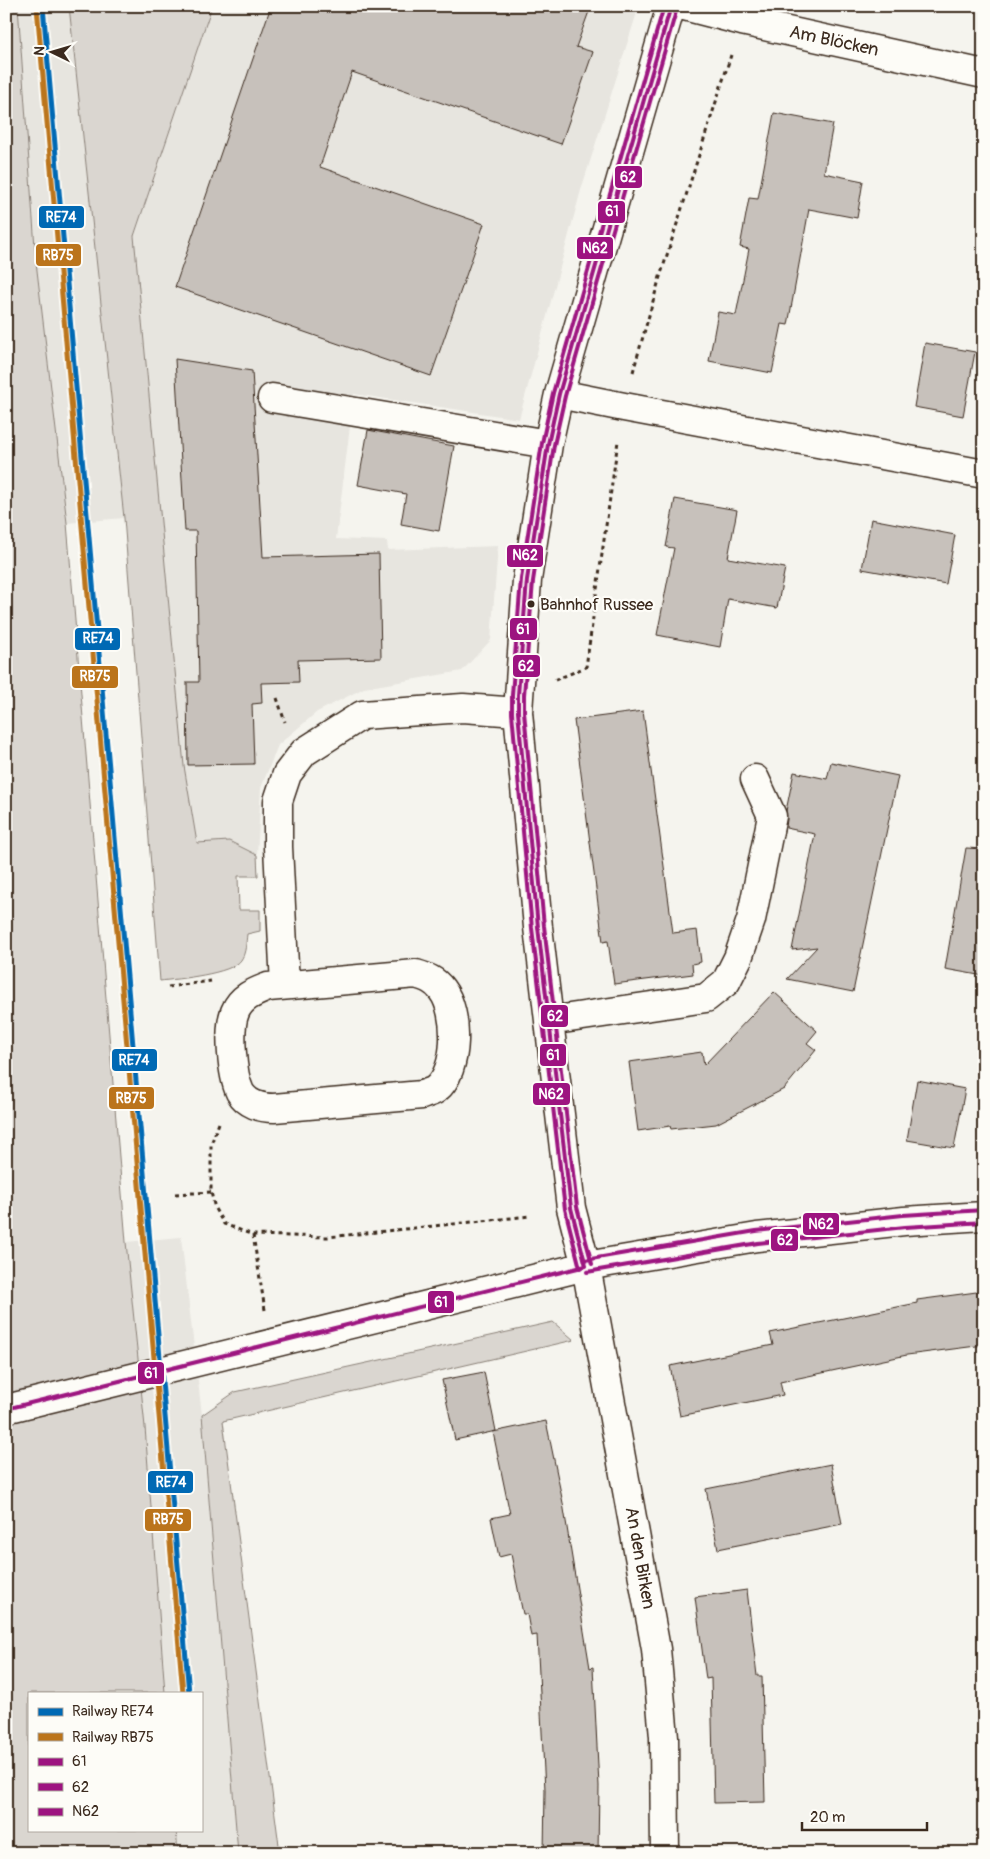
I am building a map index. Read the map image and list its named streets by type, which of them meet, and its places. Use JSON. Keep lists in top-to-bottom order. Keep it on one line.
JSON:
{"streets":{"street":["Am Blöcken","An den Birken"]},"places":["Bahnhof Russee"],"lines":["rail line RE74","transit line 61","transit line N62","rail line RB75","transit line 62"],"legend":["Railway RE74","Railway RB75","61","62","N62"],"scale_bar":"20 m","north":"left"}
